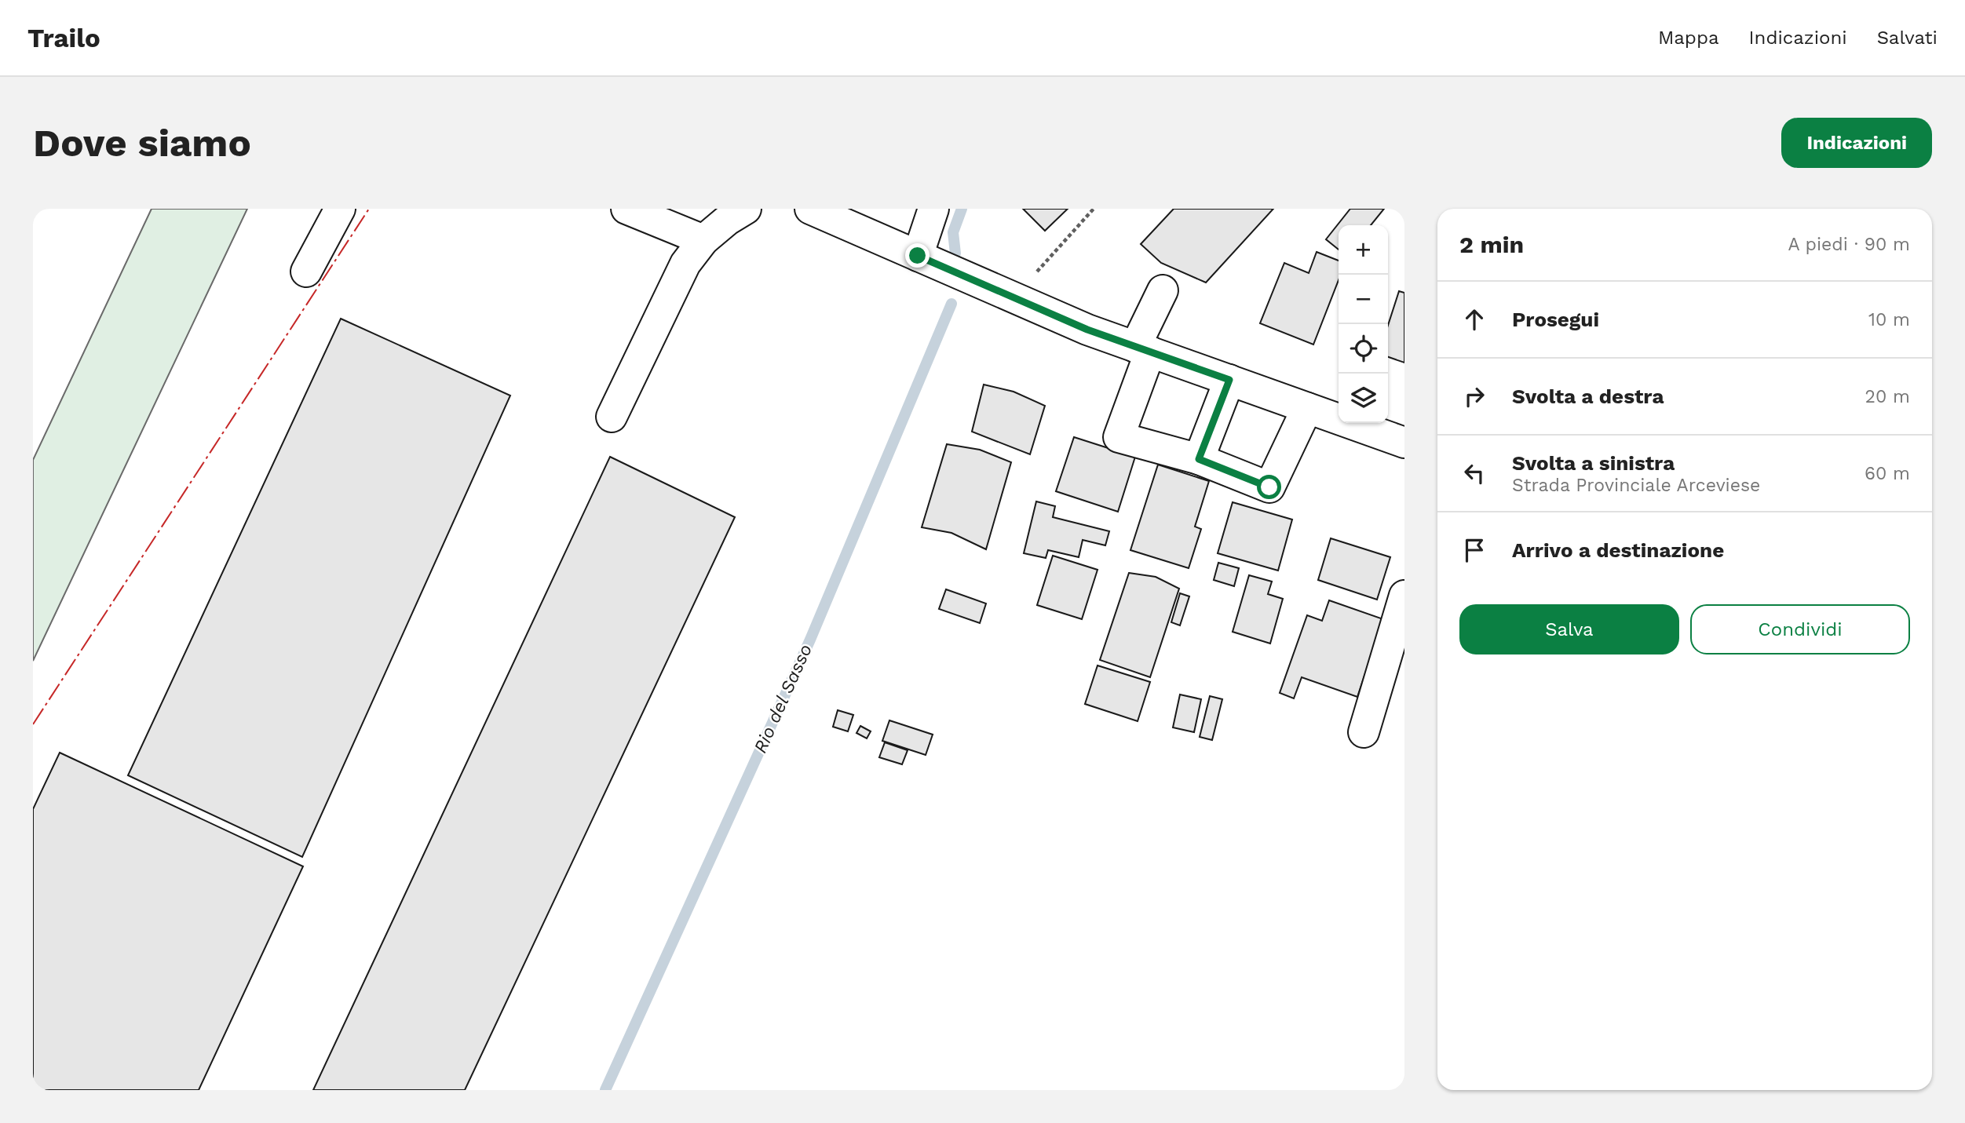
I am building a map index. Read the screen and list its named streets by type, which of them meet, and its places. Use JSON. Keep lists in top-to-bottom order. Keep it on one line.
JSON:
{"water":["Rio del Sasso"],"page":{"header":"Trailo","nav":["Mappa","Indicazioni","Salvati"],"buttons":["Indicazioni",["Salva","Condividi"]],"title":"Dove siamo","heading":["2 min","A piedi · 90 m"],"map_buttons":["+","−"],"list":[["Prosegui","10 m"],["Svolta a destra","20 m"],["Svolta a sinistra","Strada Provinciale Arceviese","60 m"],"Arrivo a destinazione"]}}
